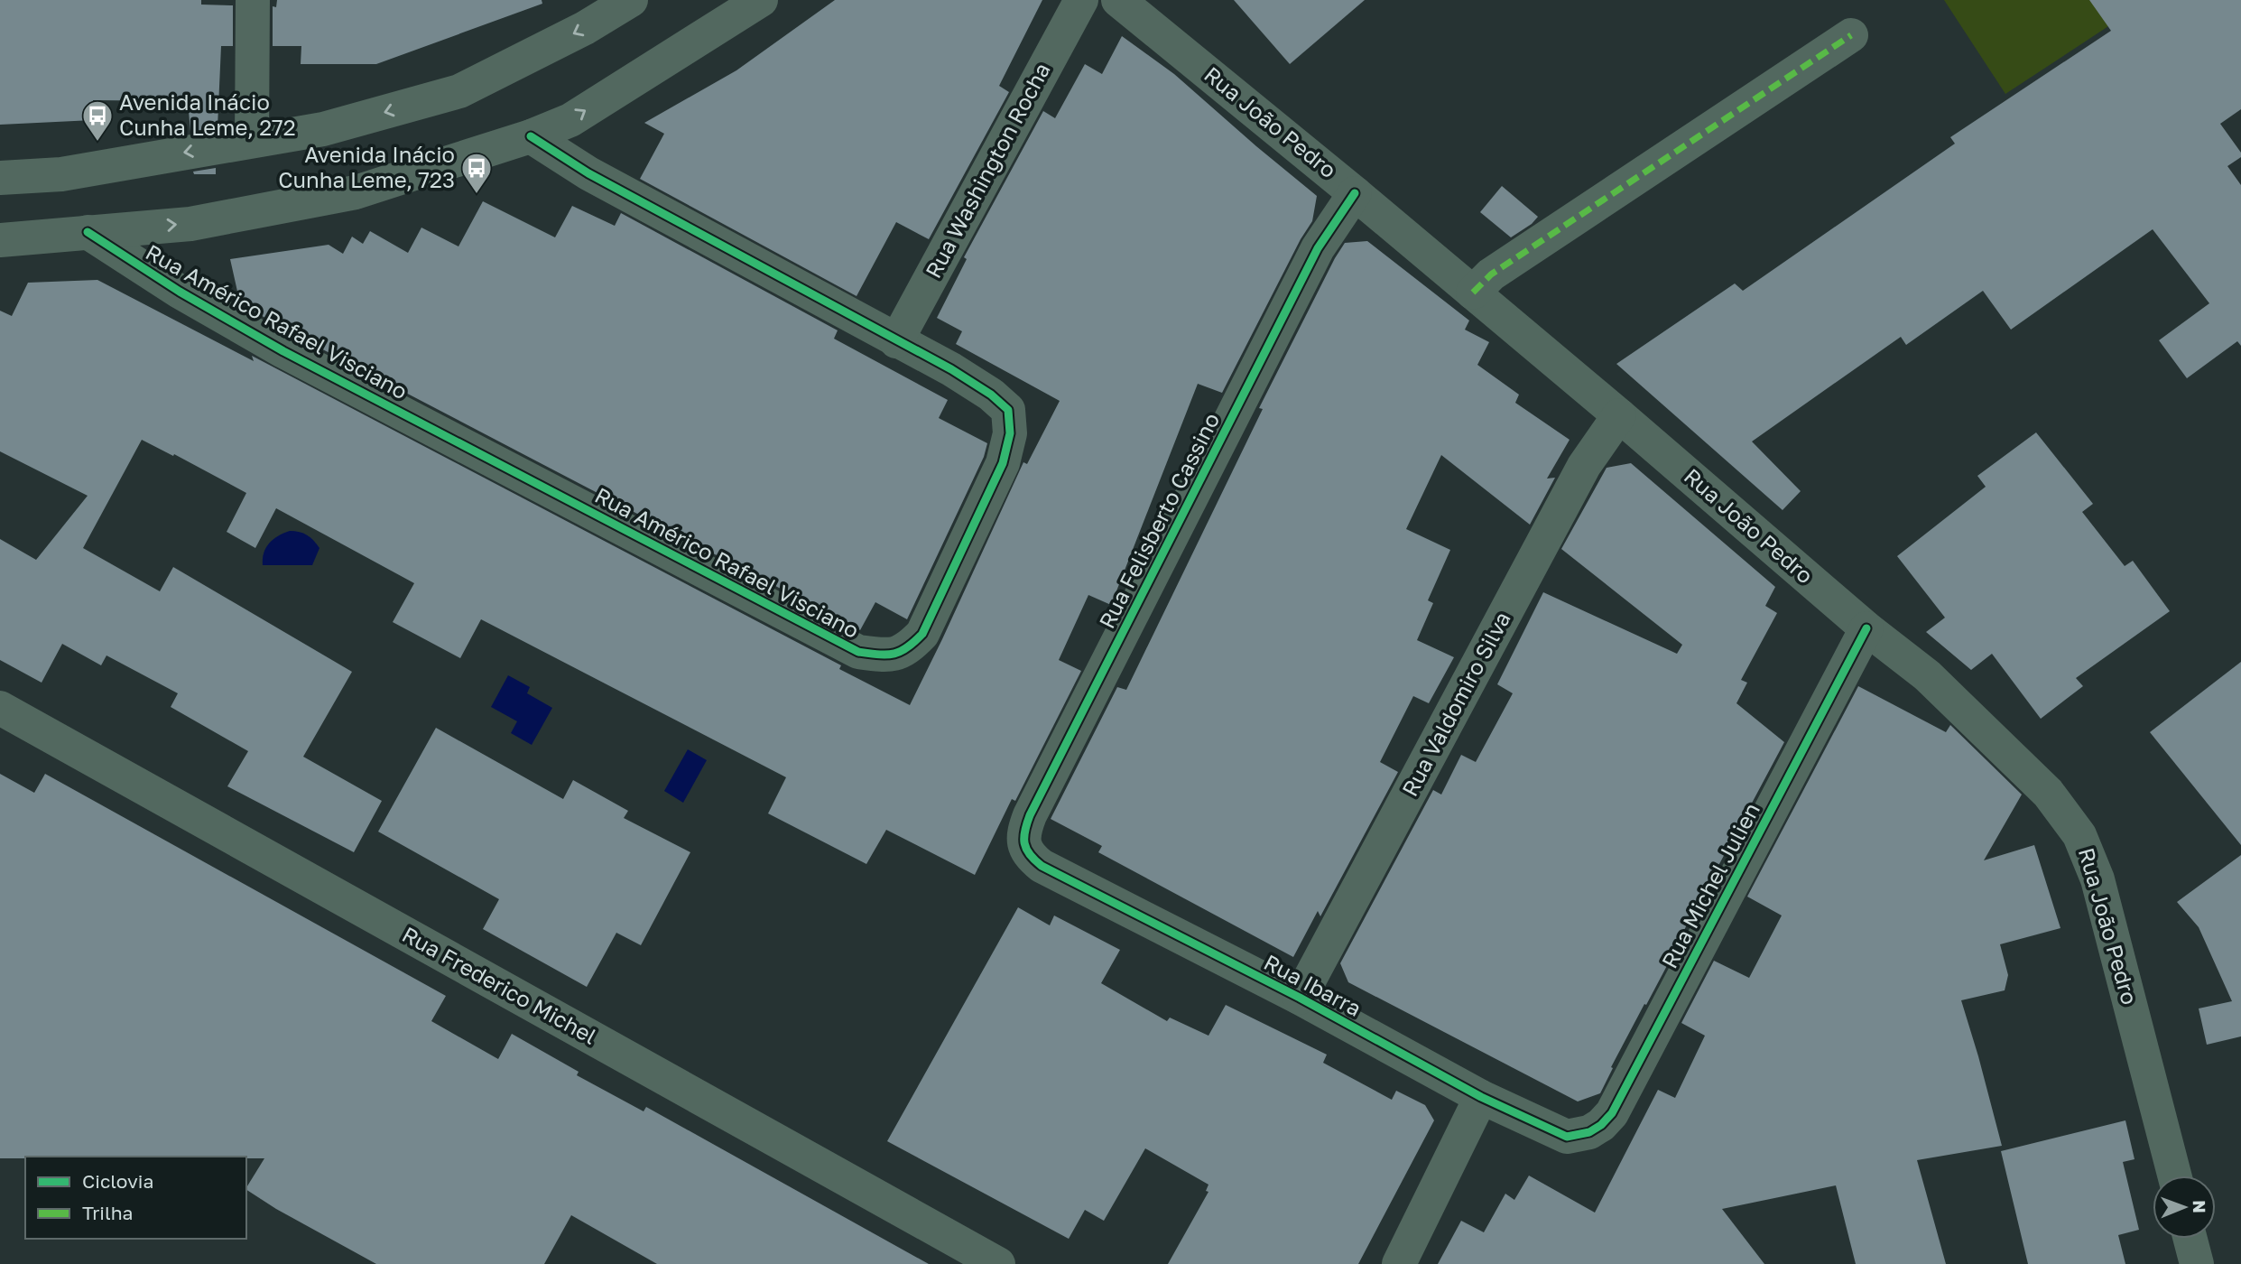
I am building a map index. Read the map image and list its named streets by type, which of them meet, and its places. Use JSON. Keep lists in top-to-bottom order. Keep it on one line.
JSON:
{"streets":{"street":["Rua João Pedro","Rua Washington Rocha","Rua Américo Rafael Visciano","Rua Felisberto Cassino","Rua Valdomiro Silva","Rua Michel Julien","Rua Frederico Michel","Rua Ibarra"]},"crossings":[["Rua João Pedro","Rua Felisberto Cassino"],["Rua João Pedro","Rua Valdomiro Silva"],["Rua João Pedro","Rua Michel Julien"],["Rua Washington Rocha","Rua Américo Rafael Visciano"],["Rua Felisberto Cassino","Rua Ibarra"],["Rua Valdomiro Silva","Rua Ibarra"],["Rua Michel Julien","Rua Ibarra"]],"places":{"bus stop":["Avenida Inácio Cunha Leme, 272","Avenida Inácio Cunha Leme, 723"]},"legend":["Ciclovia","Trilha"],"north":"right"}
